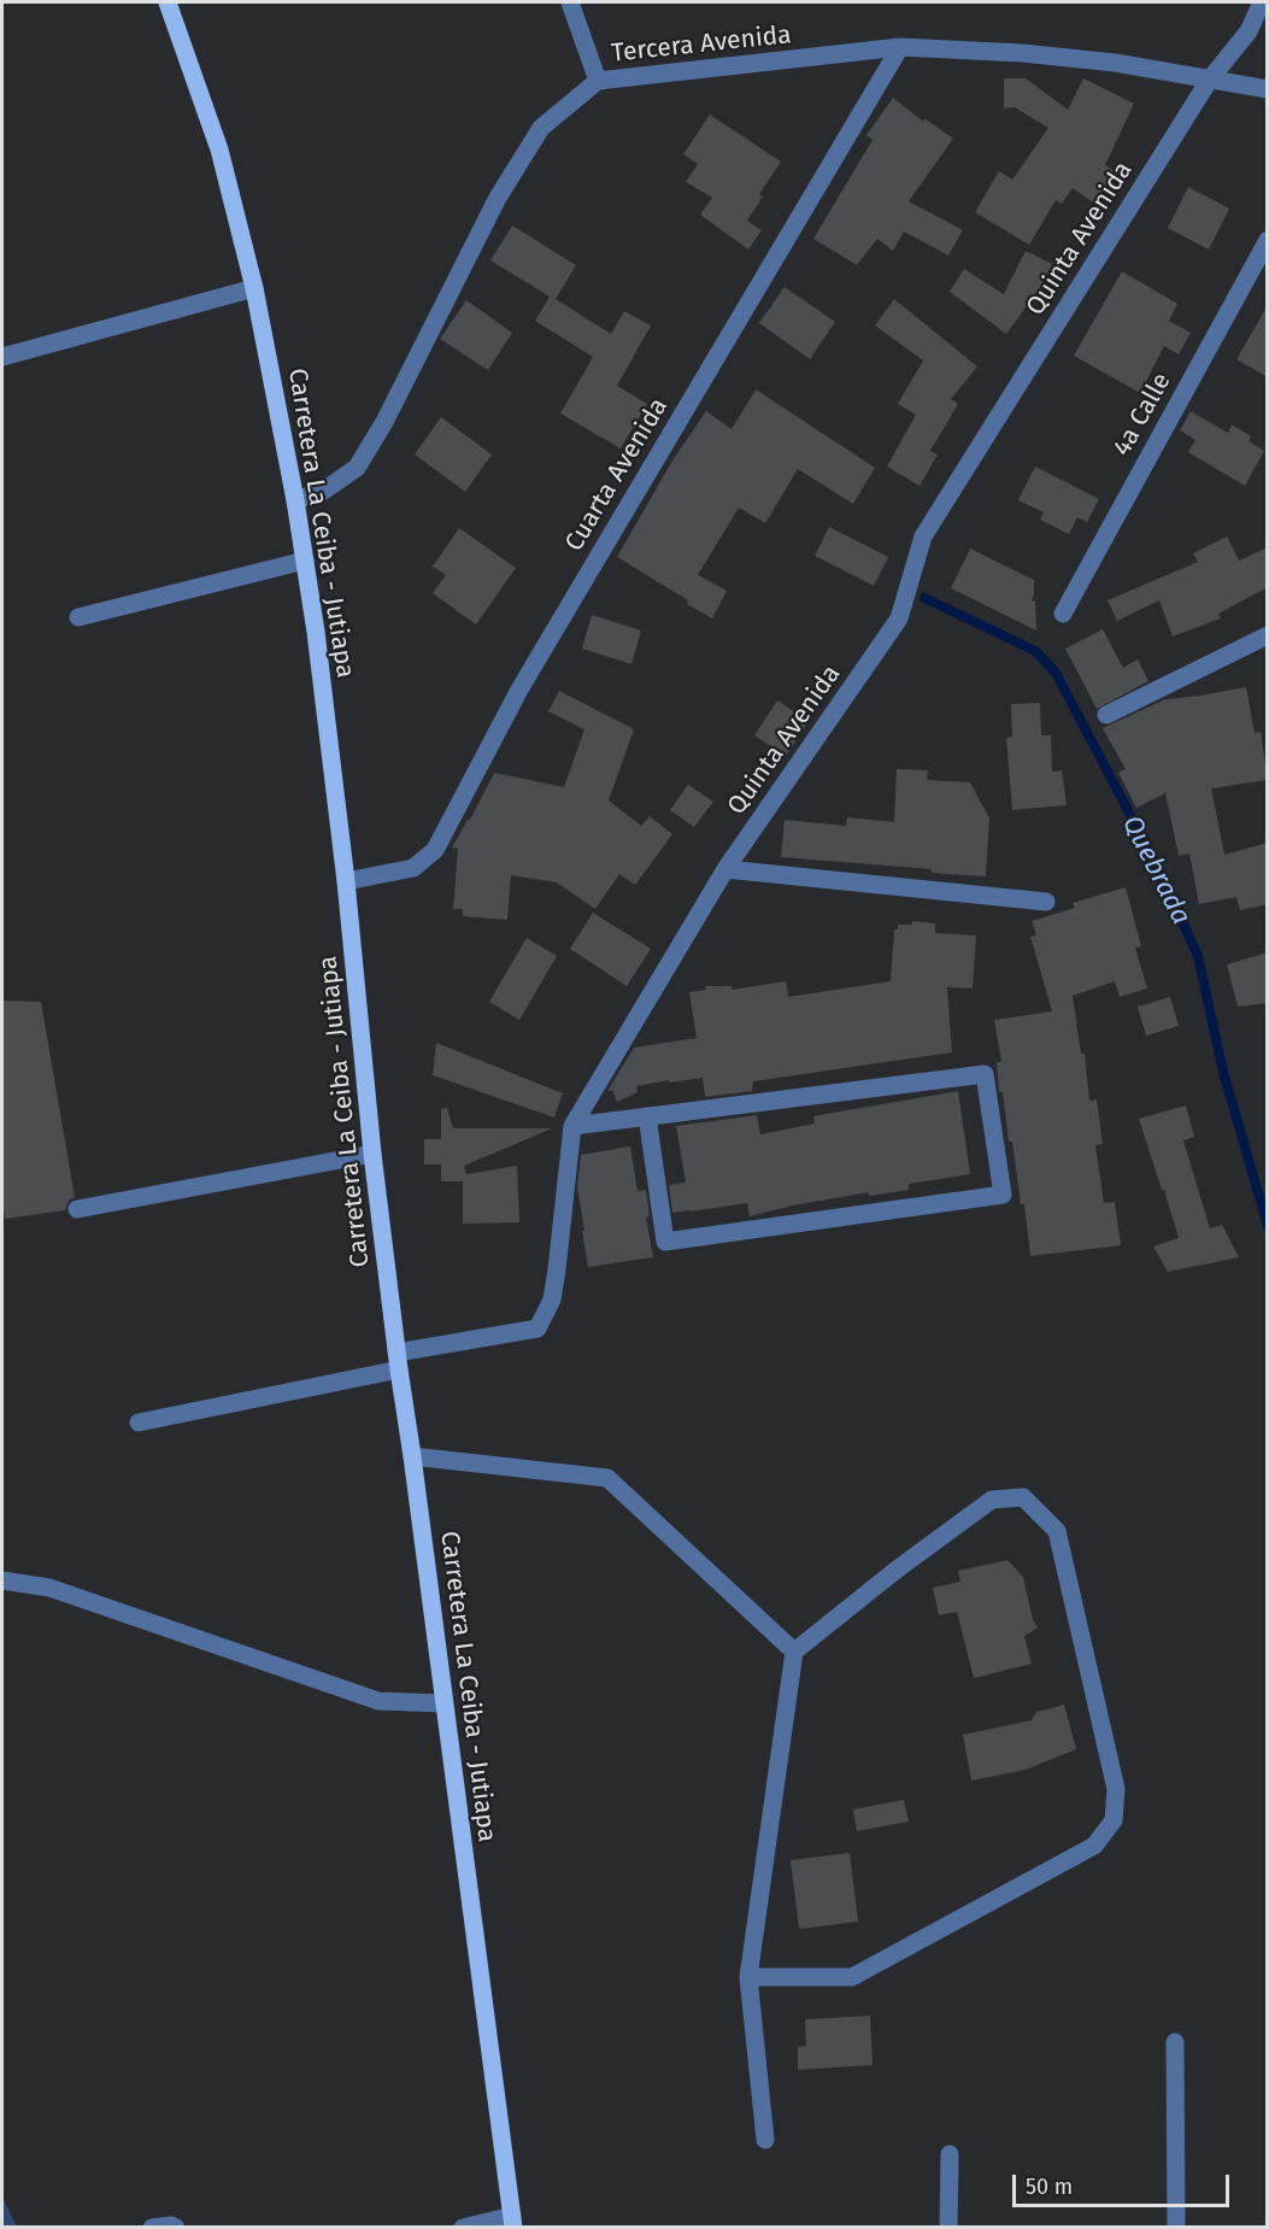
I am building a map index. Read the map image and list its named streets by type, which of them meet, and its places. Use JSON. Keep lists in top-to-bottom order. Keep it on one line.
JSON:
{"streets":{"main road":["Carretera La Ceiba - Jutiapa"],"street":["Tercera Avenida","Quinta Avenida","4a Calle","Cuarta Avenida"]},"crossings":[["Tercera Avenida","Quinta Avenida"],["Tercera Avenida","Cuarta Avenida"],["Tercera Avenida","Carretera La Ceiba - Jutiapa"],["Quinta Avenida","Carretera La Ceiba - Jutiapa"],["Cuarta Avenida","Carretera La Ceiba - Jutiapa"]],"water":["Quebrada"],"scale_bar":"50 m"}
